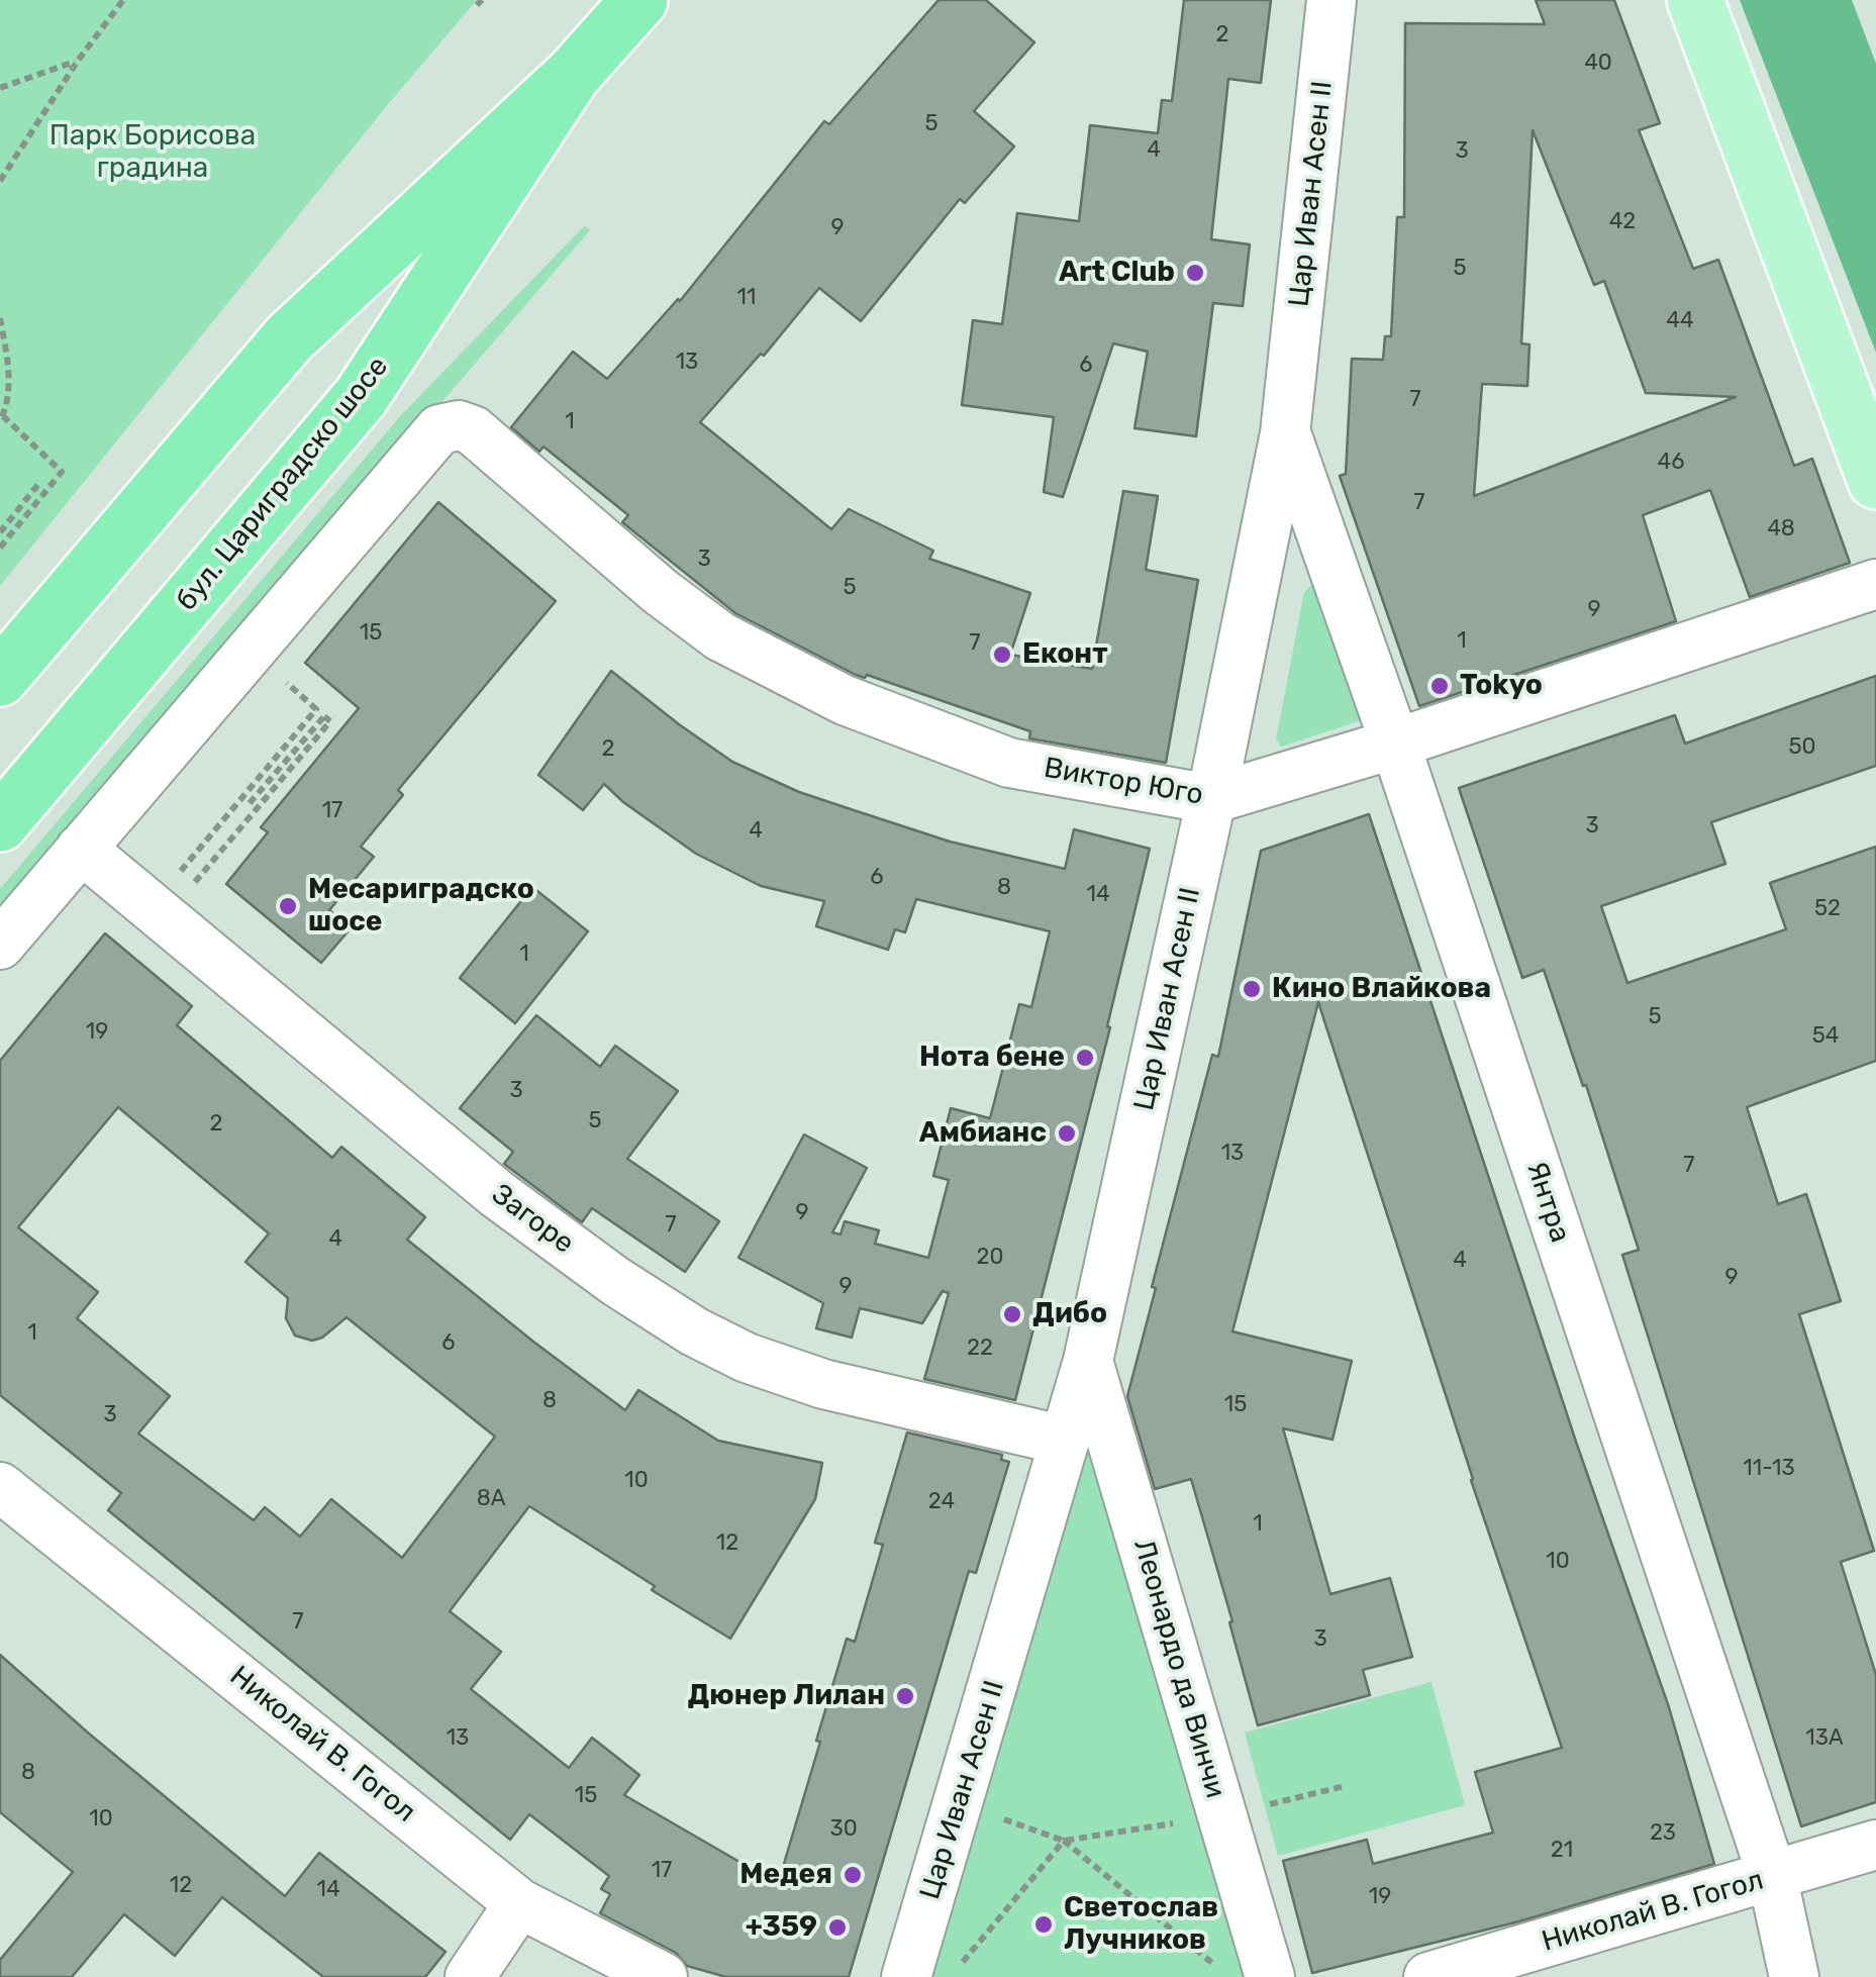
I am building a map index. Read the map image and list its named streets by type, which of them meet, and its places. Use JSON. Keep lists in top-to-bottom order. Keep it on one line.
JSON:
{"streets":{"highway":["бул. Цариградско шосе"],"street":["Цар Иван Асен II","Виктор Юго","Янтра","Загоре","Леонардо да Винчи","Николай В. Гогол"]},"crossings":[["Цар Иван Асен II","Виктор Юго"],["Цар Иван Асен II","Янтра"],["Цар Иван Асен II","Загоре"],["Цар Иван Асен II","Леонардо да Винчи"],["Виктор Юго","Янтра"],["Виктор Юго","Загоре"],["Янтра","Николай В. Гогол"]],"parks":["Парк Борисова градина"],"places":["Art Club","Еконт","Tokyo","Месариградско шосе","Кино Влайкова","Нота бене","Амбианс","Дибо","Дюнер Лилан","Медея","Светослав Лучников","+359"],"house_numbers":["2","40","5","4","3","42","9","5","11","44","13","6","7","1","46","7","48","3","5","9","15","1","7","50","2","17","3","4","6","8","14","52","1","5","19","54","3","5","2","13","7","9","7","4","20","4","9","9","1","6","22","8","15","3","11-13","10","8А","24","1","12","10","7","3","13","13А","8","15","10","30","23","21","17","12","14","19"]}
